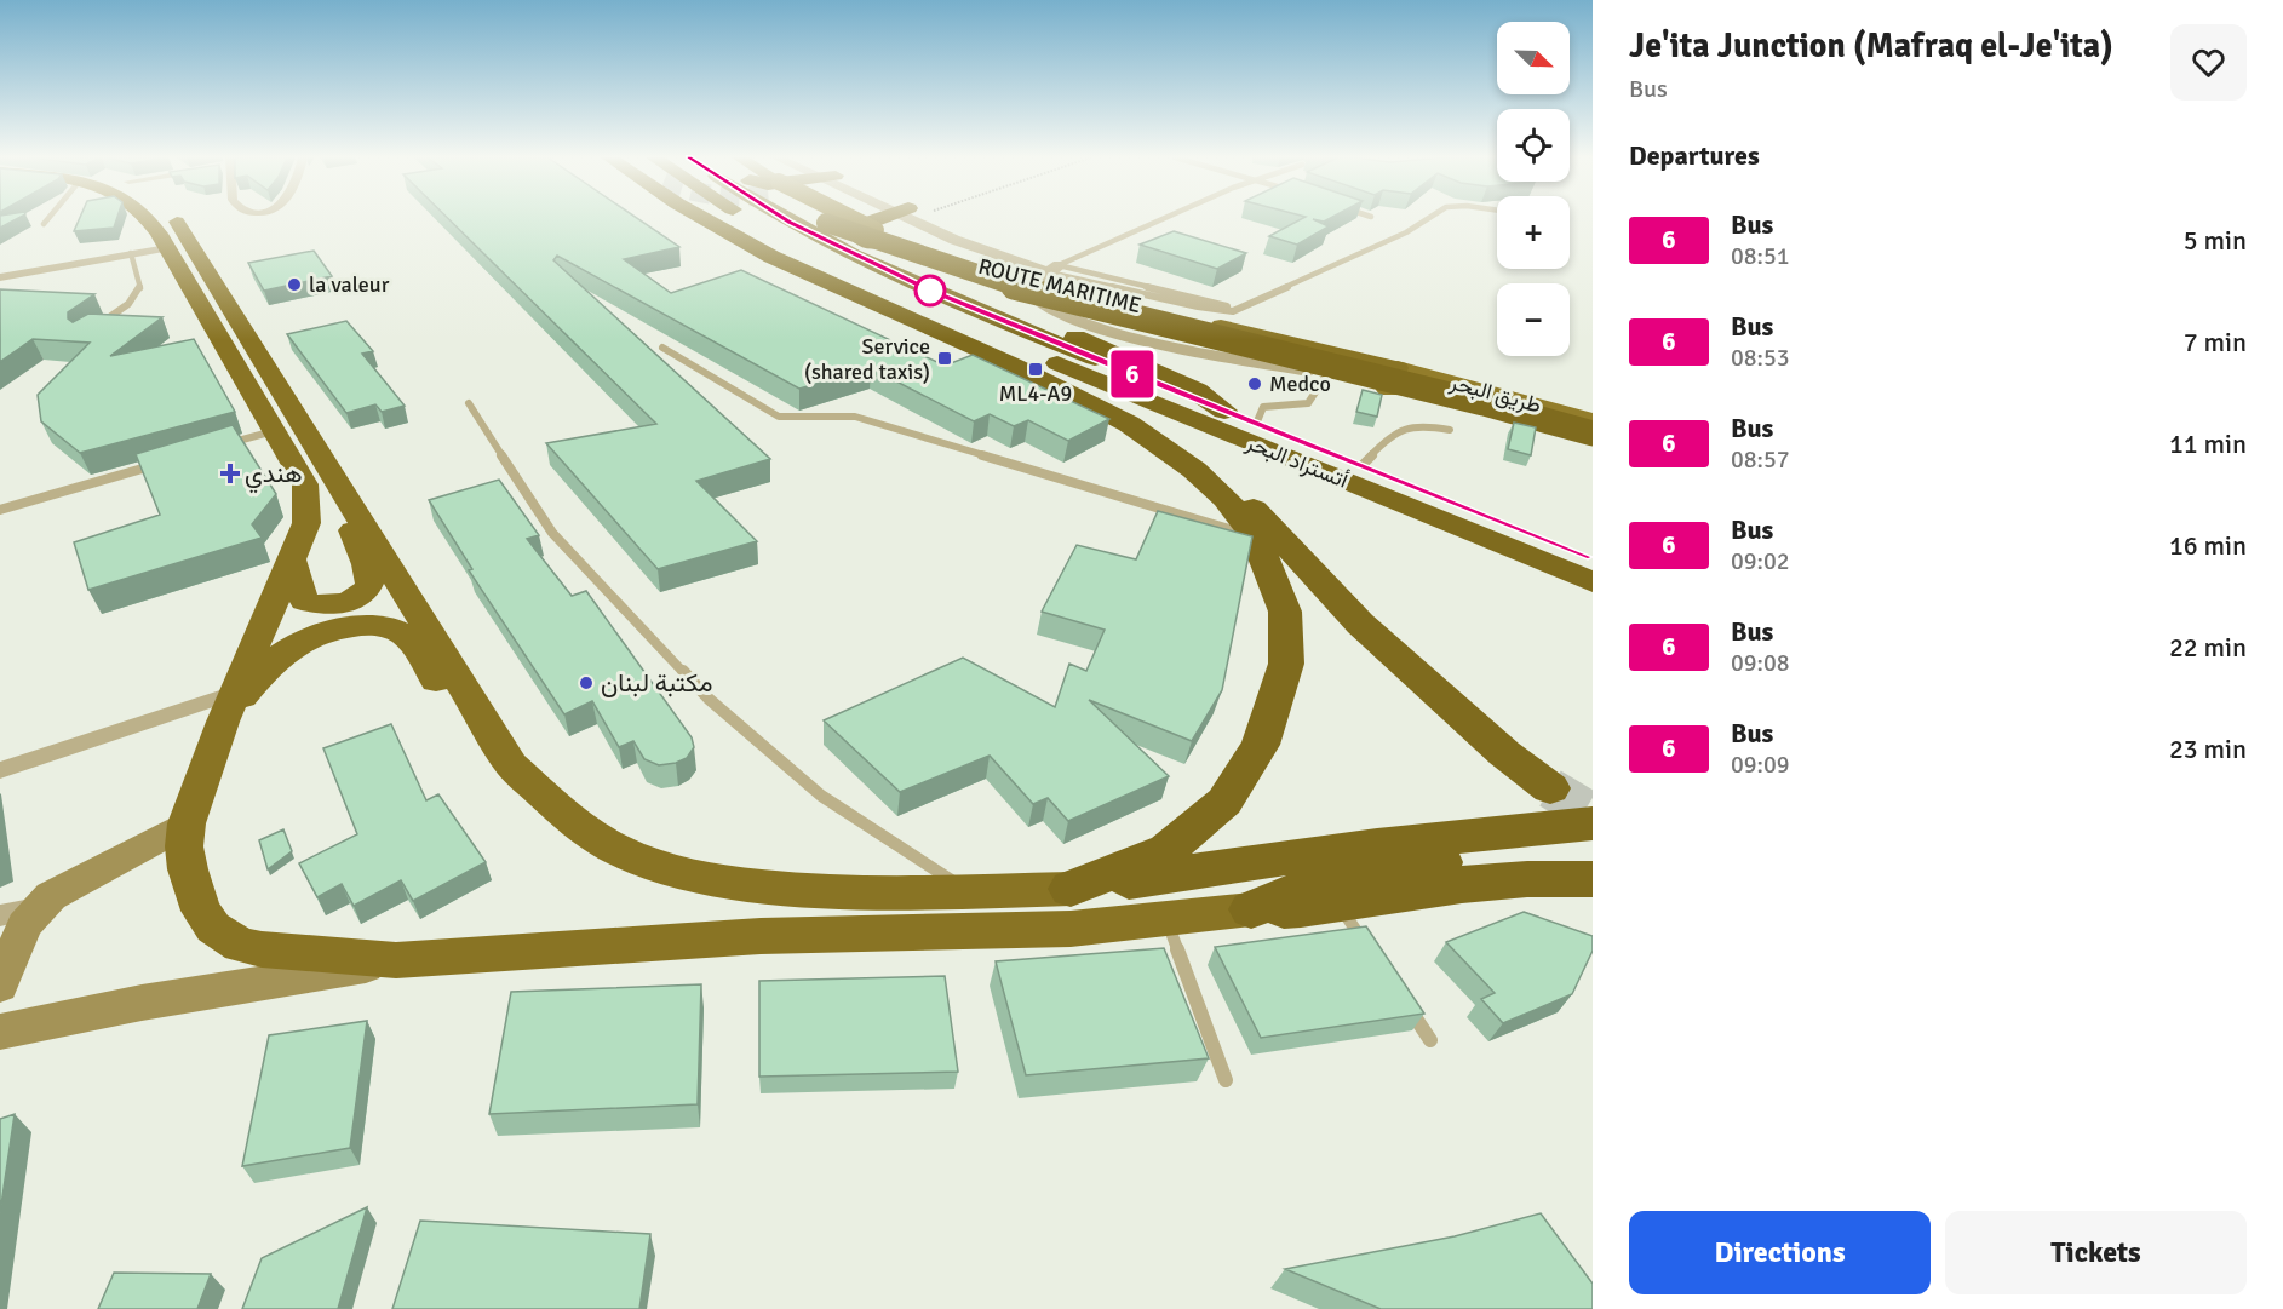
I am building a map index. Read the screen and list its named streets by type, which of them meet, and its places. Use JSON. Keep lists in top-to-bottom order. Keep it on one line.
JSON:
{"streets":{"highway":["ROUTE MARITIME","أتستراد البحر"],"main road":["طريق البحر"]},"crossings":[["ROUTE MARITIME","طريق البحر"]],"places":{"other":["la valeur","Medco","مكتبة لبنان"],"transit":["Service (shared taxis)","ML4-A9"],"health":["هندي"]},"lines":["bus line 6"],"north":"bottom right","page":{"on_map":"6","heading":[["Je'ita Junction (Mafraq el-Je'ita)","Bus"],"Departures"],"map_buttons":["+","−"],"list":[{"mark":"6","name":"Bus","note":"08:51","value":"5 min"},{"mark":"6","name":"Bus","note":"08:53","value":"7 min"},{"mark":"6","name":"Bus","note":"08:57","value":"11 min"},{"mark":"6","name":"Bus","note":"09:02","value":"16 min"},{"mark":"6","name":"Bus","note":"09:08","value":"22 min"},{"mark":"6","name":"Bus","note":"09:09","value":"23 min"}],"buttons":["Directions","Tickets"]}}
